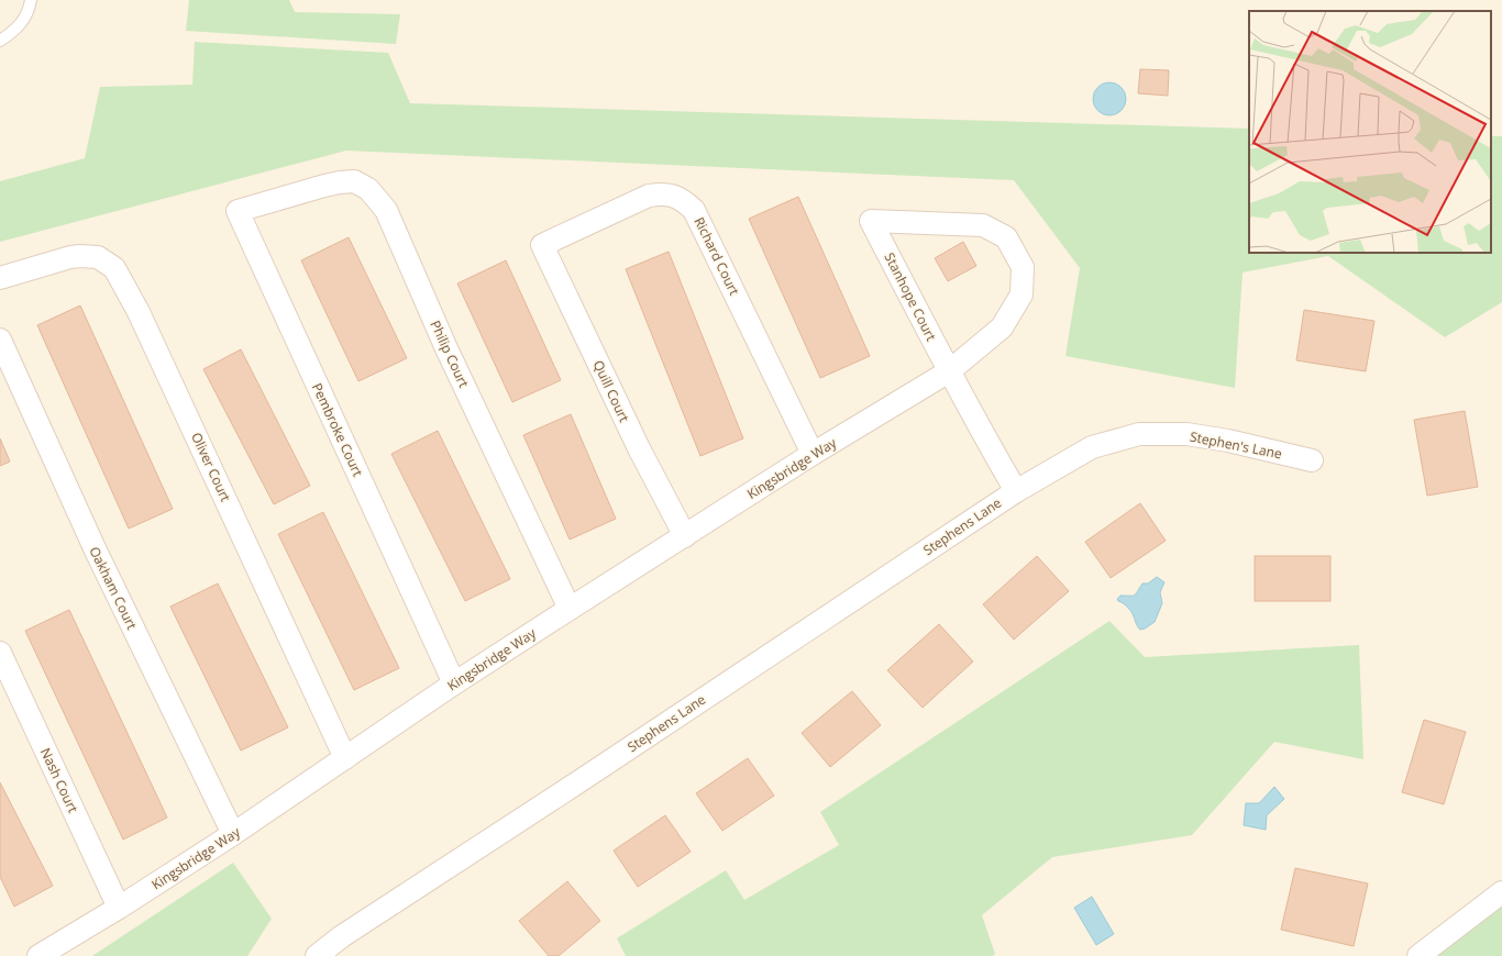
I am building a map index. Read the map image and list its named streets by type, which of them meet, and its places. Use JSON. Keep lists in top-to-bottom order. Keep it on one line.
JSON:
{"streets":{"street":["Richard Court","Stanhope Court","Philip Court","Quill Court","Pembroke Court","Stephen's Lane","Oliver Court","Kingsbridge Way","Stephens Lane","Oakham Court","Nash Court"]},"crossings":[["Richard Court","Quill Court"],["Richard Court","Kingsbridge Way"],["Stanhope Court","Kingsbridge Way"],["Philip Court","Pembroke Court"],["Philip Court","Kingsbridge Way"],["Quill Court","Kingsbridge Way"],["Pembroke Court","Kingsbridge Way"],["Stephen's Lane","Stephens Lane"],["Oliver Court","Kingsbridge Way"],["Kingsbridge Way","Oakham Court"],["Kingsbridge Way","Nash Court"]]}
